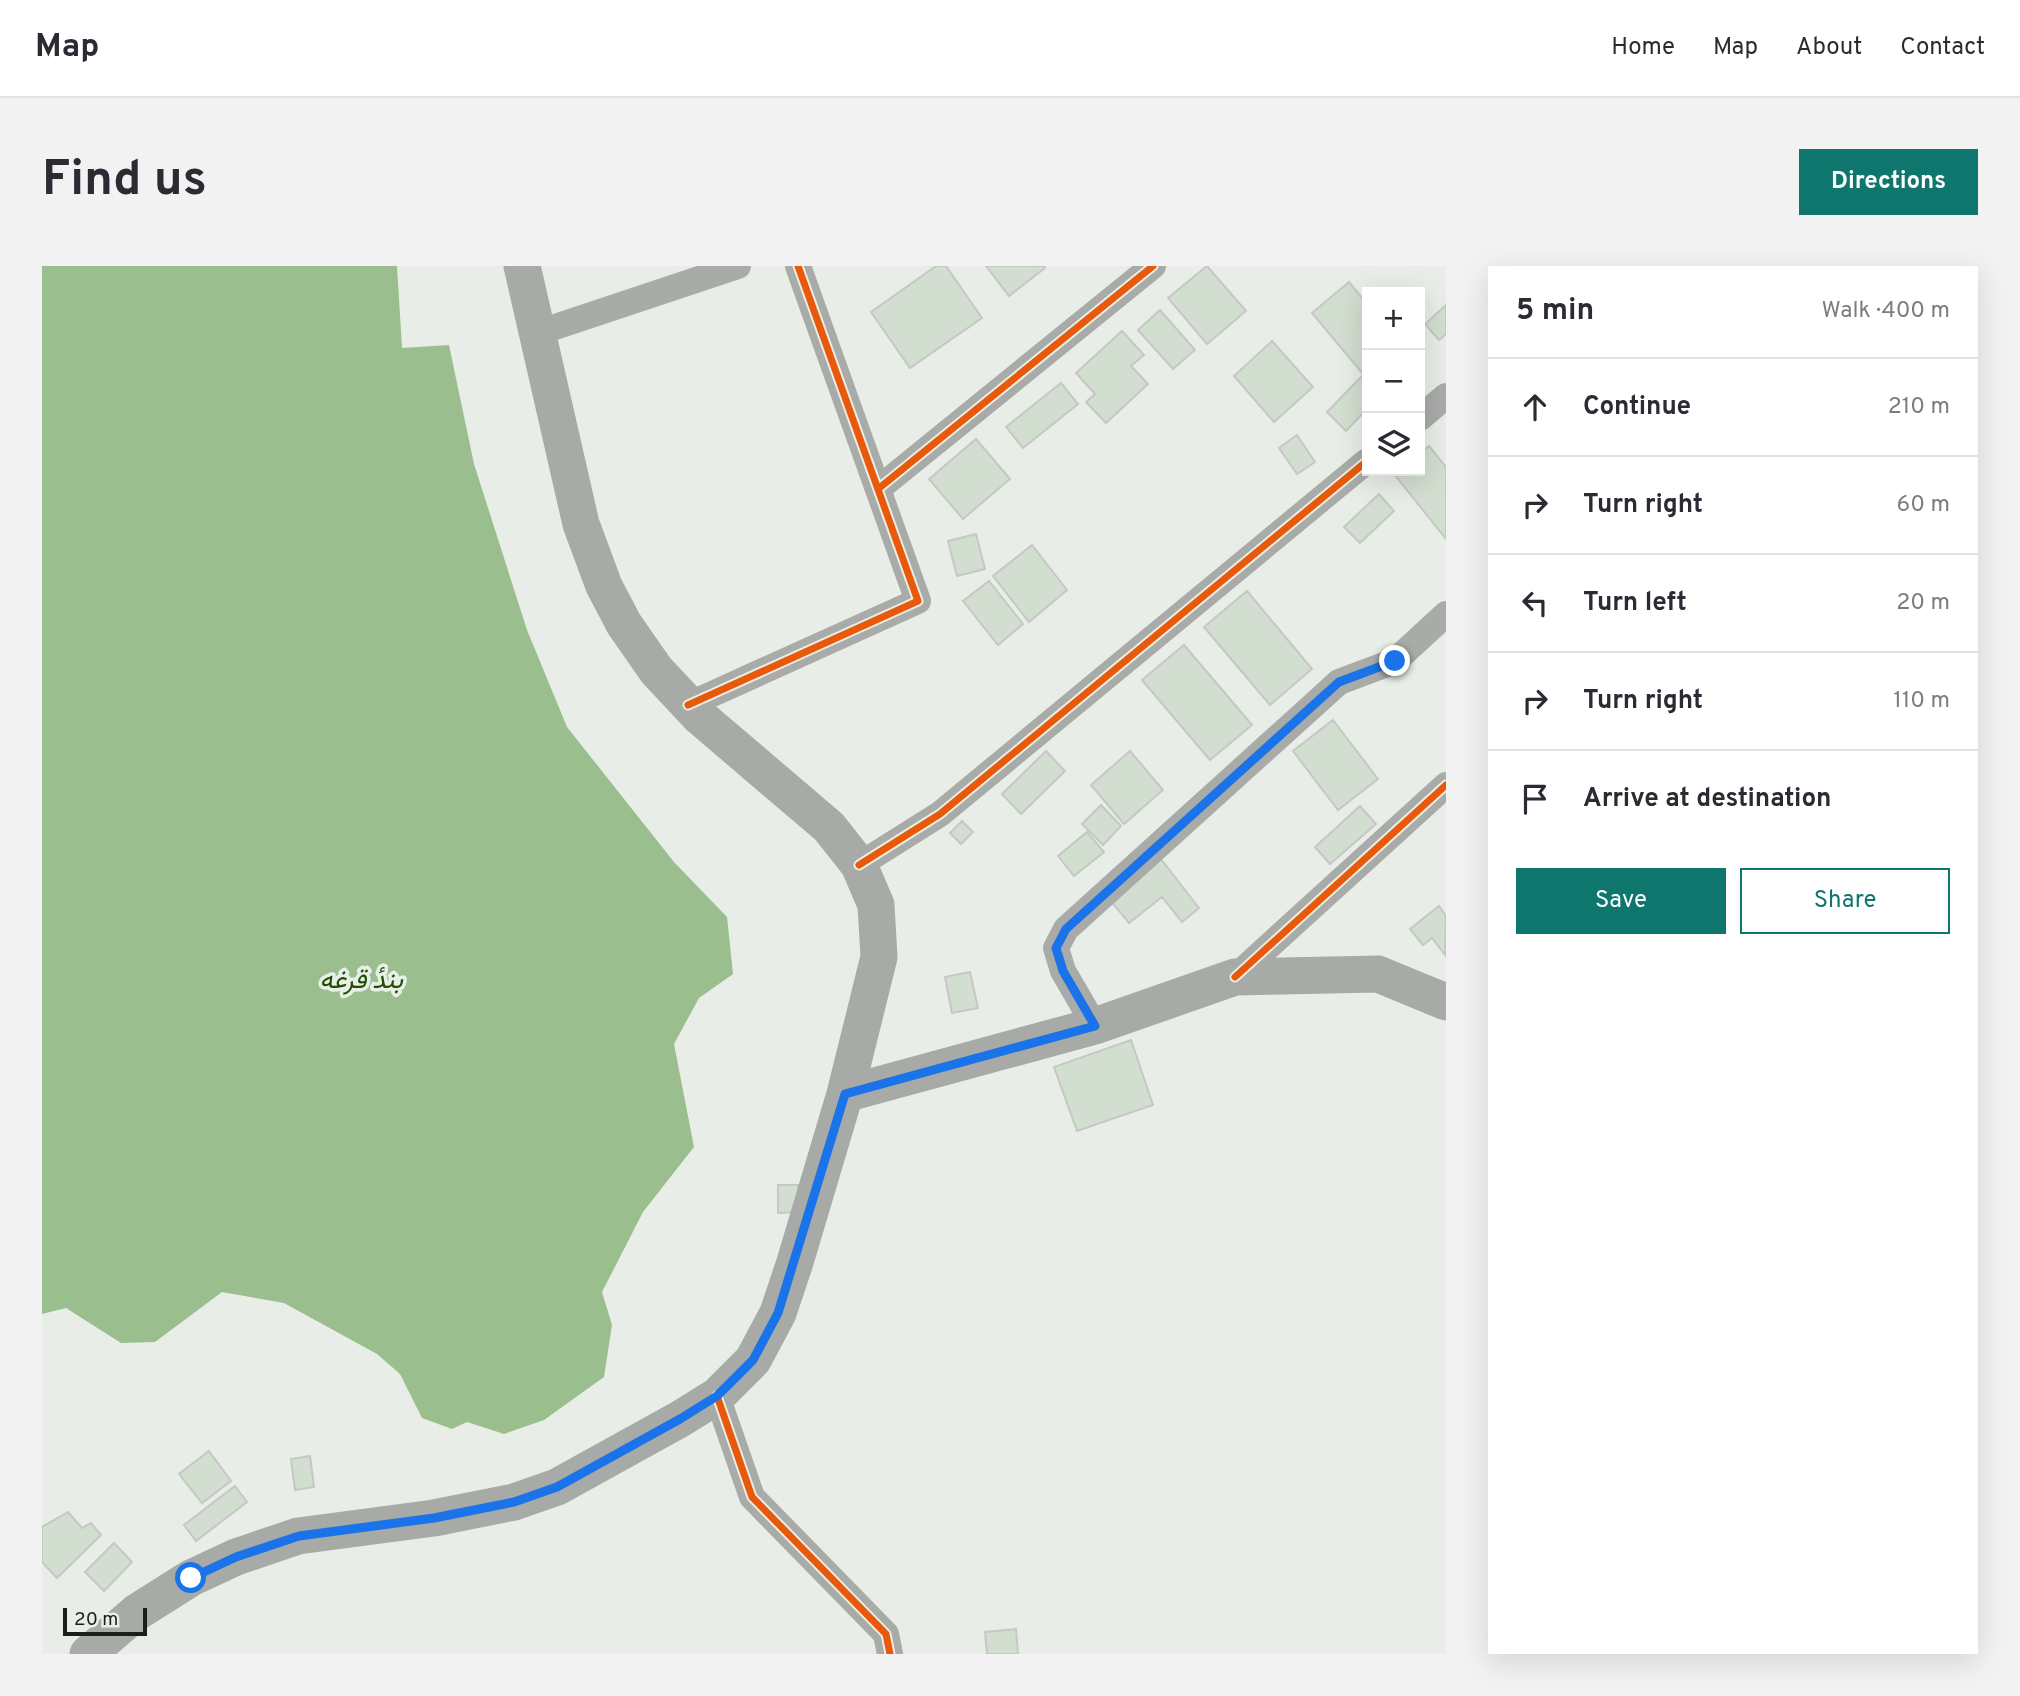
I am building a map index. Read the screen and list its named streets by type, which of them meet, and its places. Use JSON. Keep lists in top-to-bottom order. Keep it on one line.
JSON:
{"water":["بندٔ قرغه"],"scale_bar":"20 m","page":{"header":"Map","nav":["Home","Map","About","Contact"],"buttons":["Directions",["Save","Share"]],"title":"Find us","heading":["5 min","Walk · 400 m"],"map_buttons":["+","−"],"list":[["Continue","210 m"],["Turn right","60 m"],["Turn left","20 m"],["Turn right","110 m"],"Arrive at destination"],"scale":"20 m"}}
